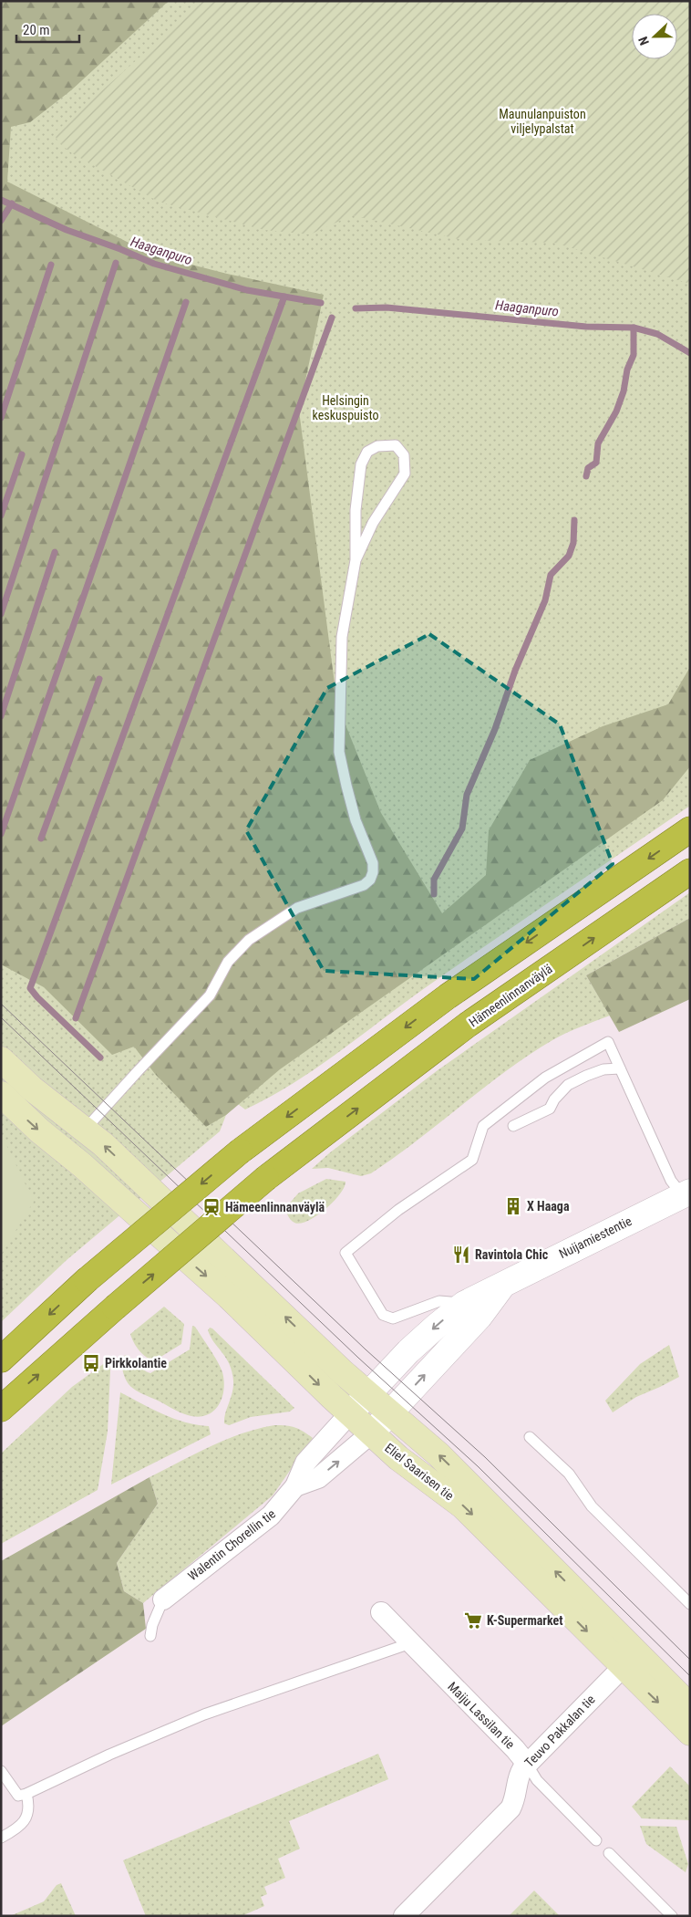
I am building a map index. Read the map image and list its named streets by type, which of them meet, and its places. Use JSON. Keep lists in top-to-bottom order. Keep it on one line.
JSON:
{"streets":{"highway":["Hämeenlinnanväylä"],"main road":["Eliel Saarisen tie"],"street":["Nuijamiestentie","Walentin Chorellin tie","Maiju Lassilan tie","Teuvo Pakkalan tie"]},"crossings":[["Nuijamiestentie","Eliel Saarisen tie"],["Nuijamiestentie","Walentin Chorellin tie"],["Eliel Saarisen tie","Walentin Chorellin tie"],["Eliel Saarisen tie","Teuvo Pakkalan tie"],["Maiju Lassilan tie","Teuvo Pakkalan tie"]],"water":["Haaganpuro"],"parks":["Maunulanpuiston viljelypalstat","Helsingin keskuspuisto"],"places":{"building":["X Haaga"],"station":["Hämeenlinnanväylä"],"restaurant":["Ravintola Chic"],"bus stop":["Pirkkolantie"],"supermarket":["K-Supermarket"]},"scale_bar":"20 m","north":"left"}
